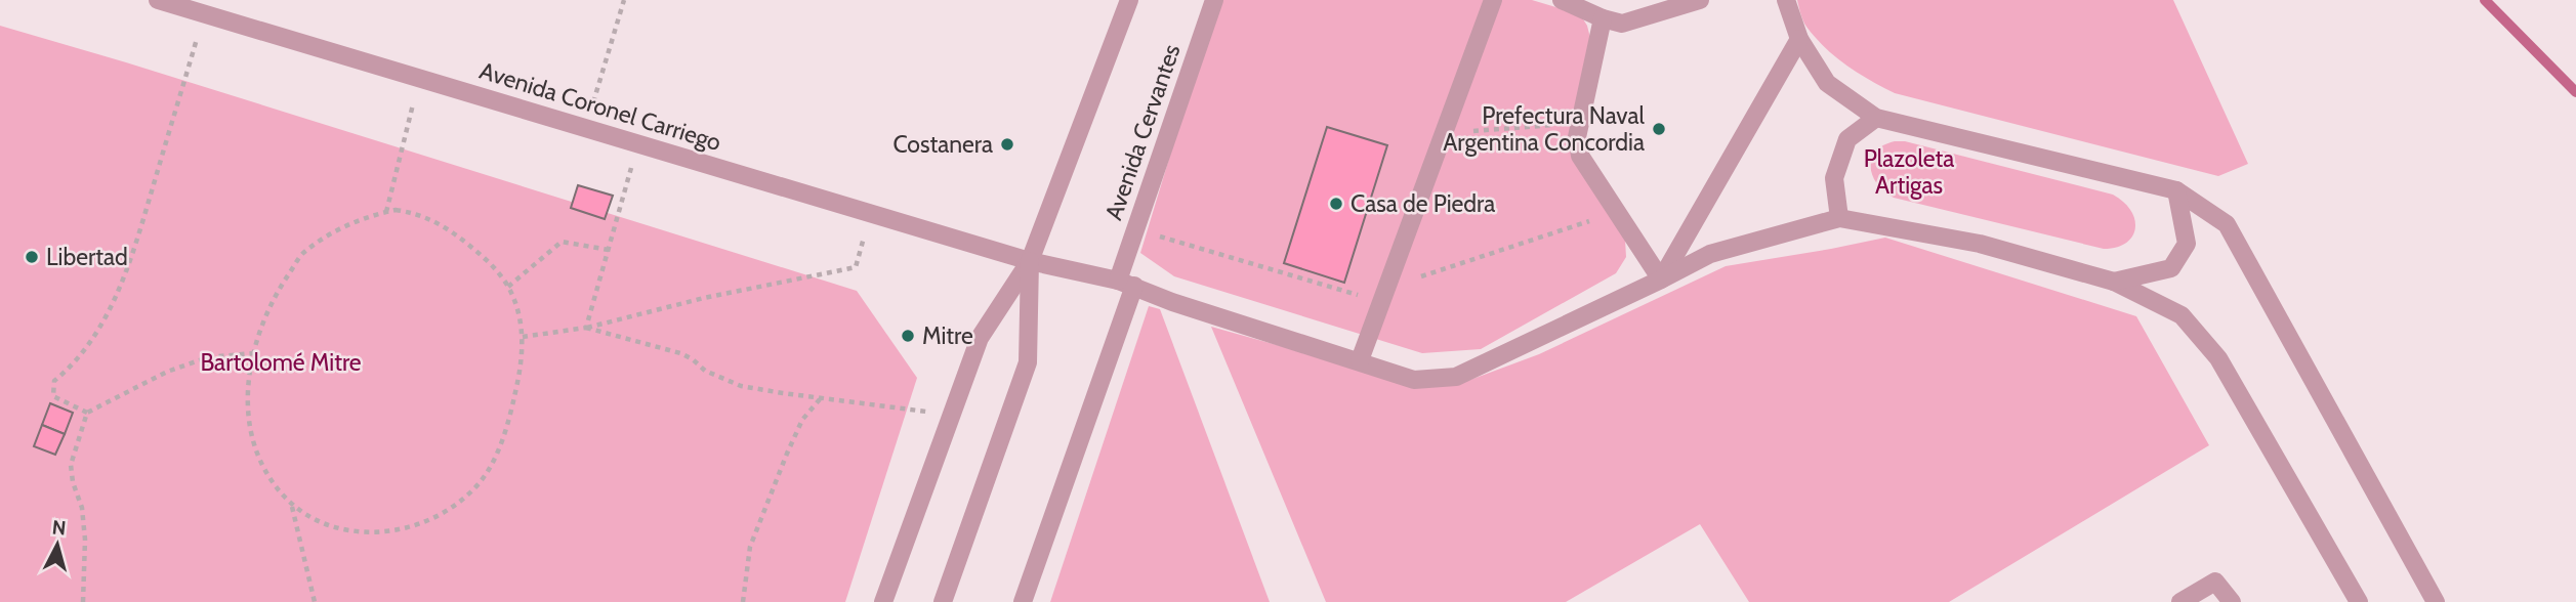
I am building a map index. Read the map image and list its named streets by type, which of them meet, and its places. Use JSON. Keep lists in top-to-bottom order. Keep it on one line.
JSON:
{"streets":{"street":["Avenida Coronel Carriego","Avenida Cervantes"]},"crossings":[["Avenida Coronel Carriego","Avenida Cervantes"]],"parks":["Plazoleta Artigas","Bartolomé Mitre"],"places":["Prefectura Naval Argentina Concordia","Costanera","Casa de Piedra","Libertad","Mitre"],"north":"top"}
